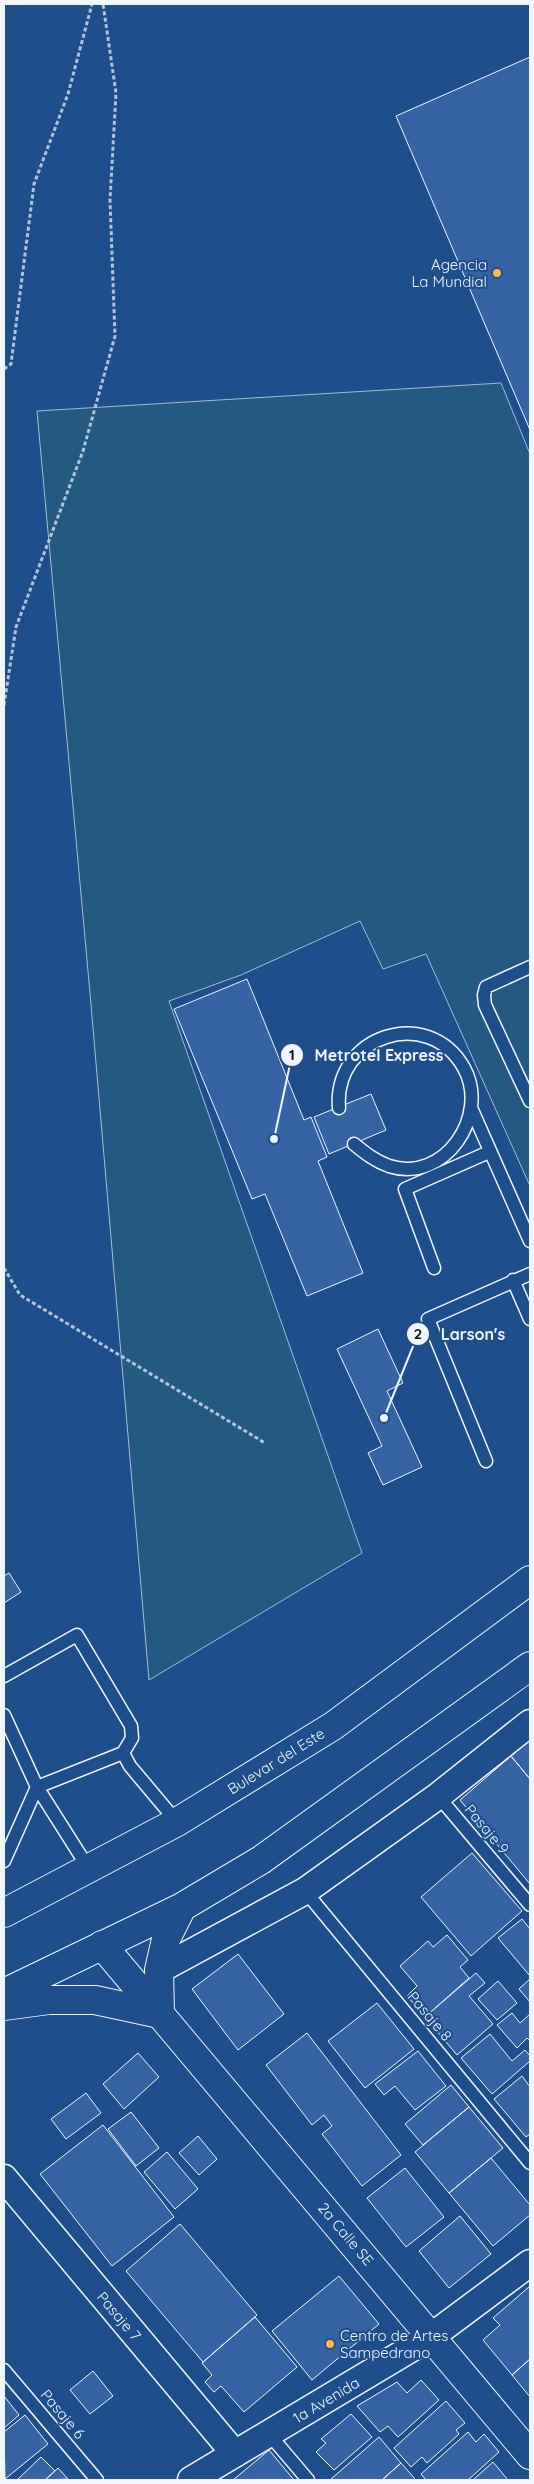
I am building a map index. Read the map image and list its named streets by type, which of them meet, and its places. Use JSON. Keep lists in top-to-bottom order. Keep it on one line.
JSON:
{"streets":{"main road":["Bulevar del Este","2a Calle SE"],"street":["Pasaje 7","1a Avenida"],"lane":["Pasaje 9","Pasaje 8","Pasaje 6"]},"crossings":[["2a Calle SE","1a Avenida"],["Pasaje 7","1a Avenida"]],"places":["Agencia La Mundial","Metrotel Express","Larson's","Centro de Artes Sampedrano"]}
